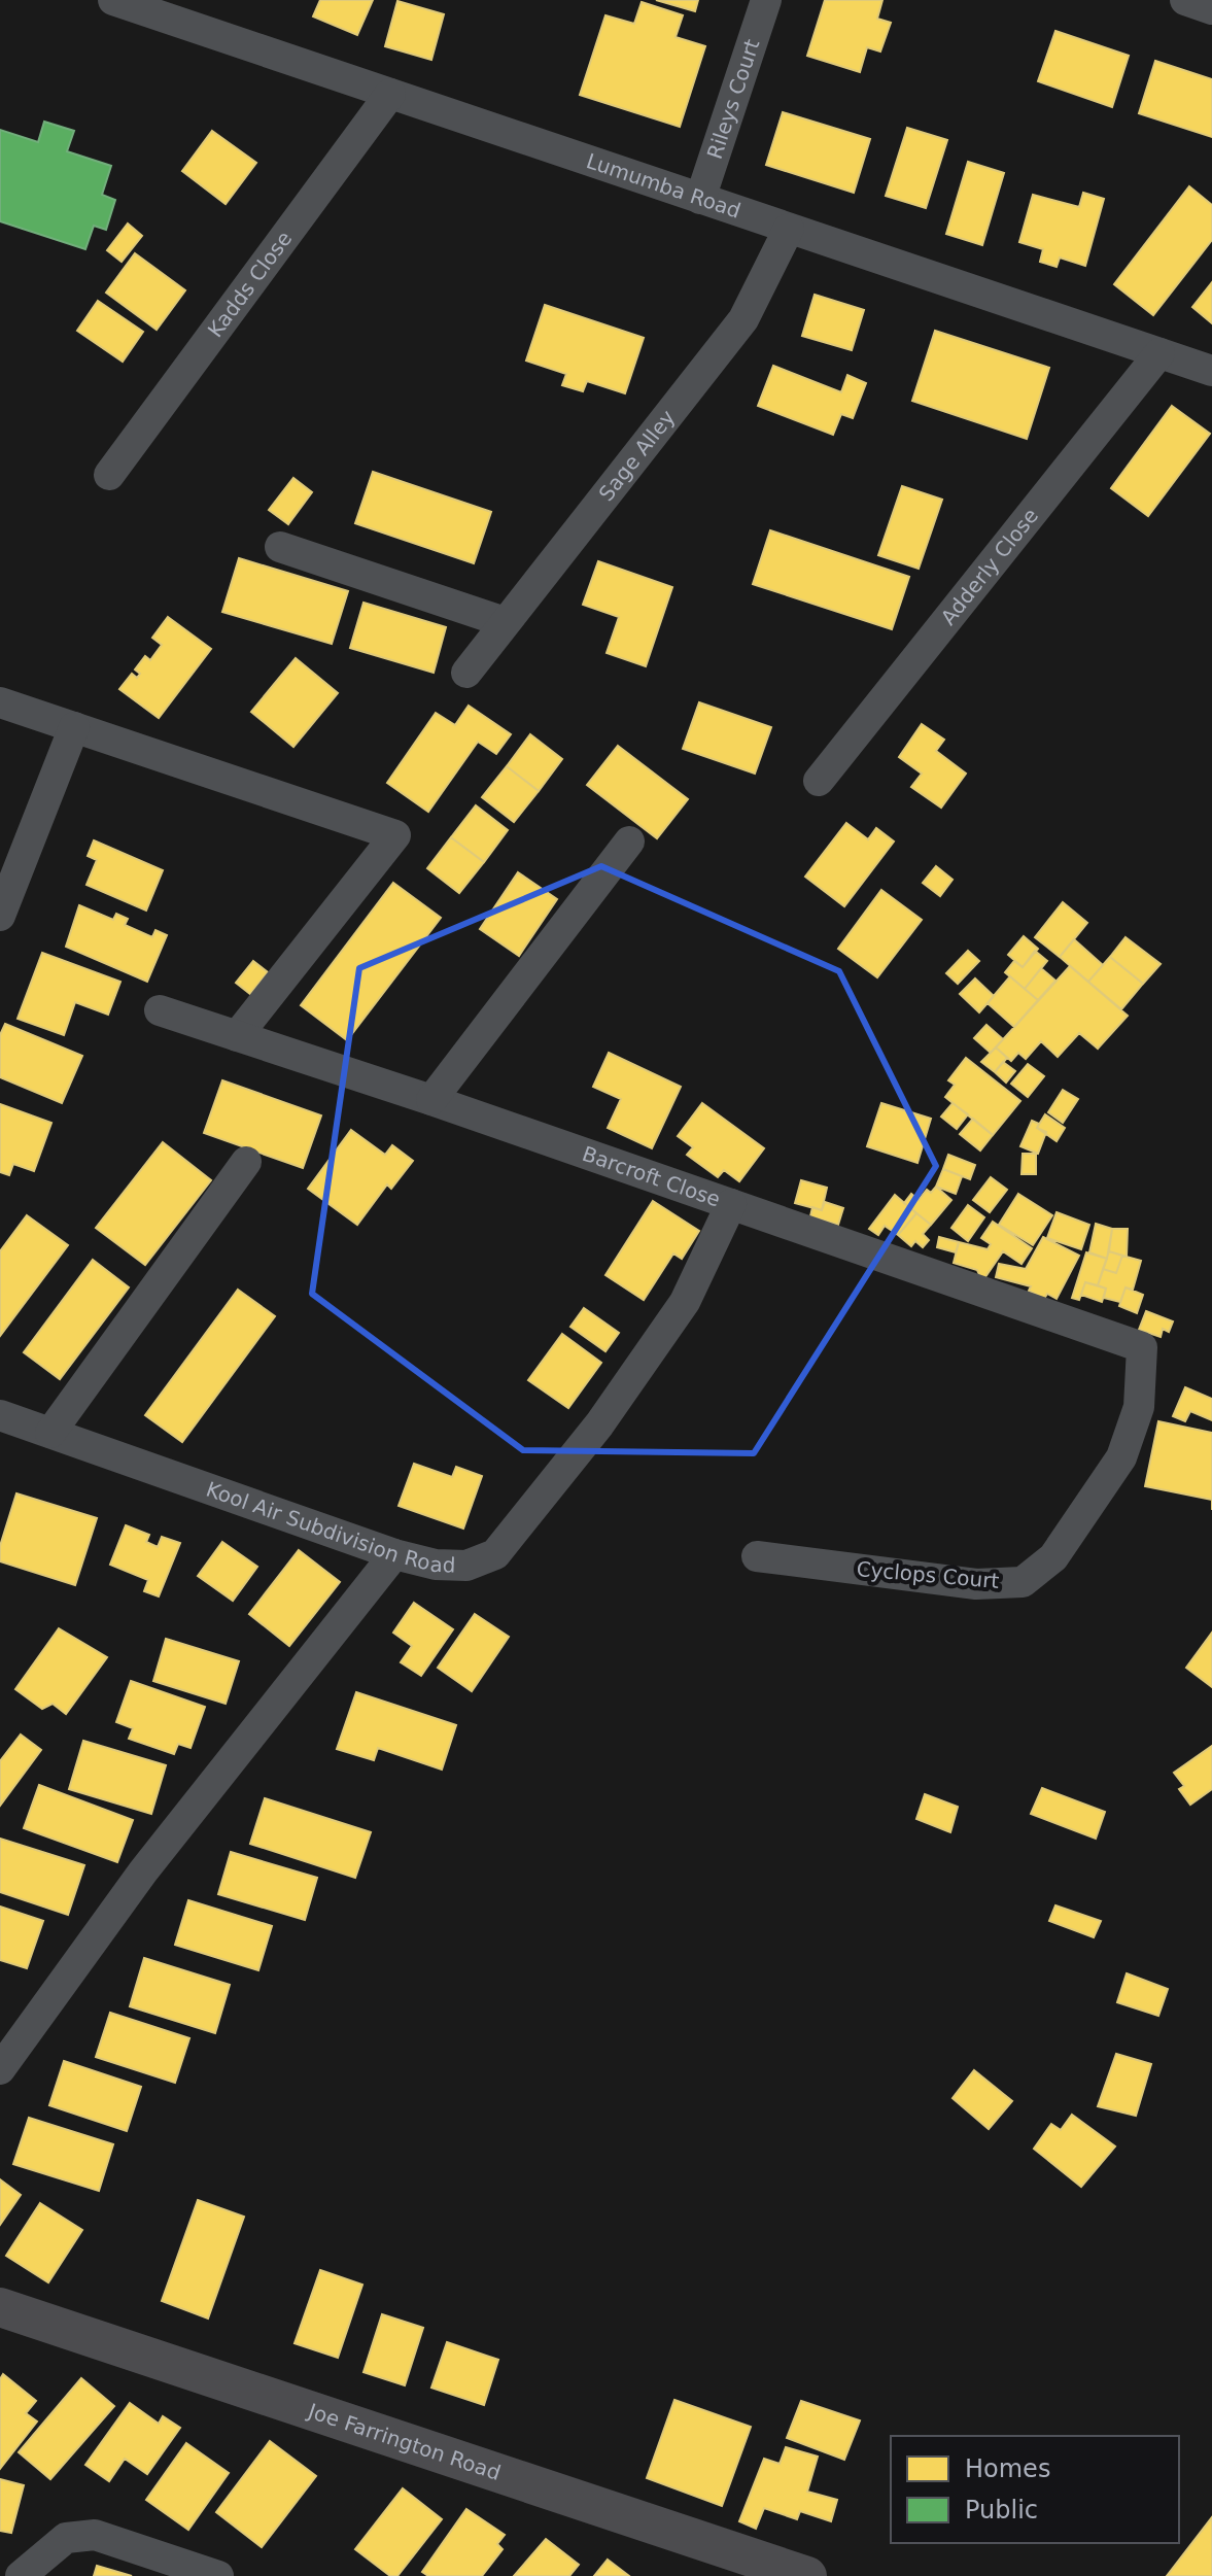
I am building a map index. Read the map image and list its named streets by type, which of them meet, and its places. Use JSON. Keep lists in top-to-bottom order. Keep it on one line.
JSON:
{"streets":{"main road":["Joe Farrington Road"],"street":["Rileys Court","Lumumba Road","Kadds Close","Sage Alley","Adderly Close","Barcroft Close","Kool Air Subdivision Road","Cyclops Court"]},"crossings":[["Rileys Court","Lumumba Road"],["Lumumba Road","Kadds Close"],["Lumumba Road","Sage Alley"],["Lumumba Road","Adderly Close"],["Barcroft Close","Kool Air Subdivision Road"],["Barcroft Close","Cyclops Court"]],"legend":["Homes","Public"]}
